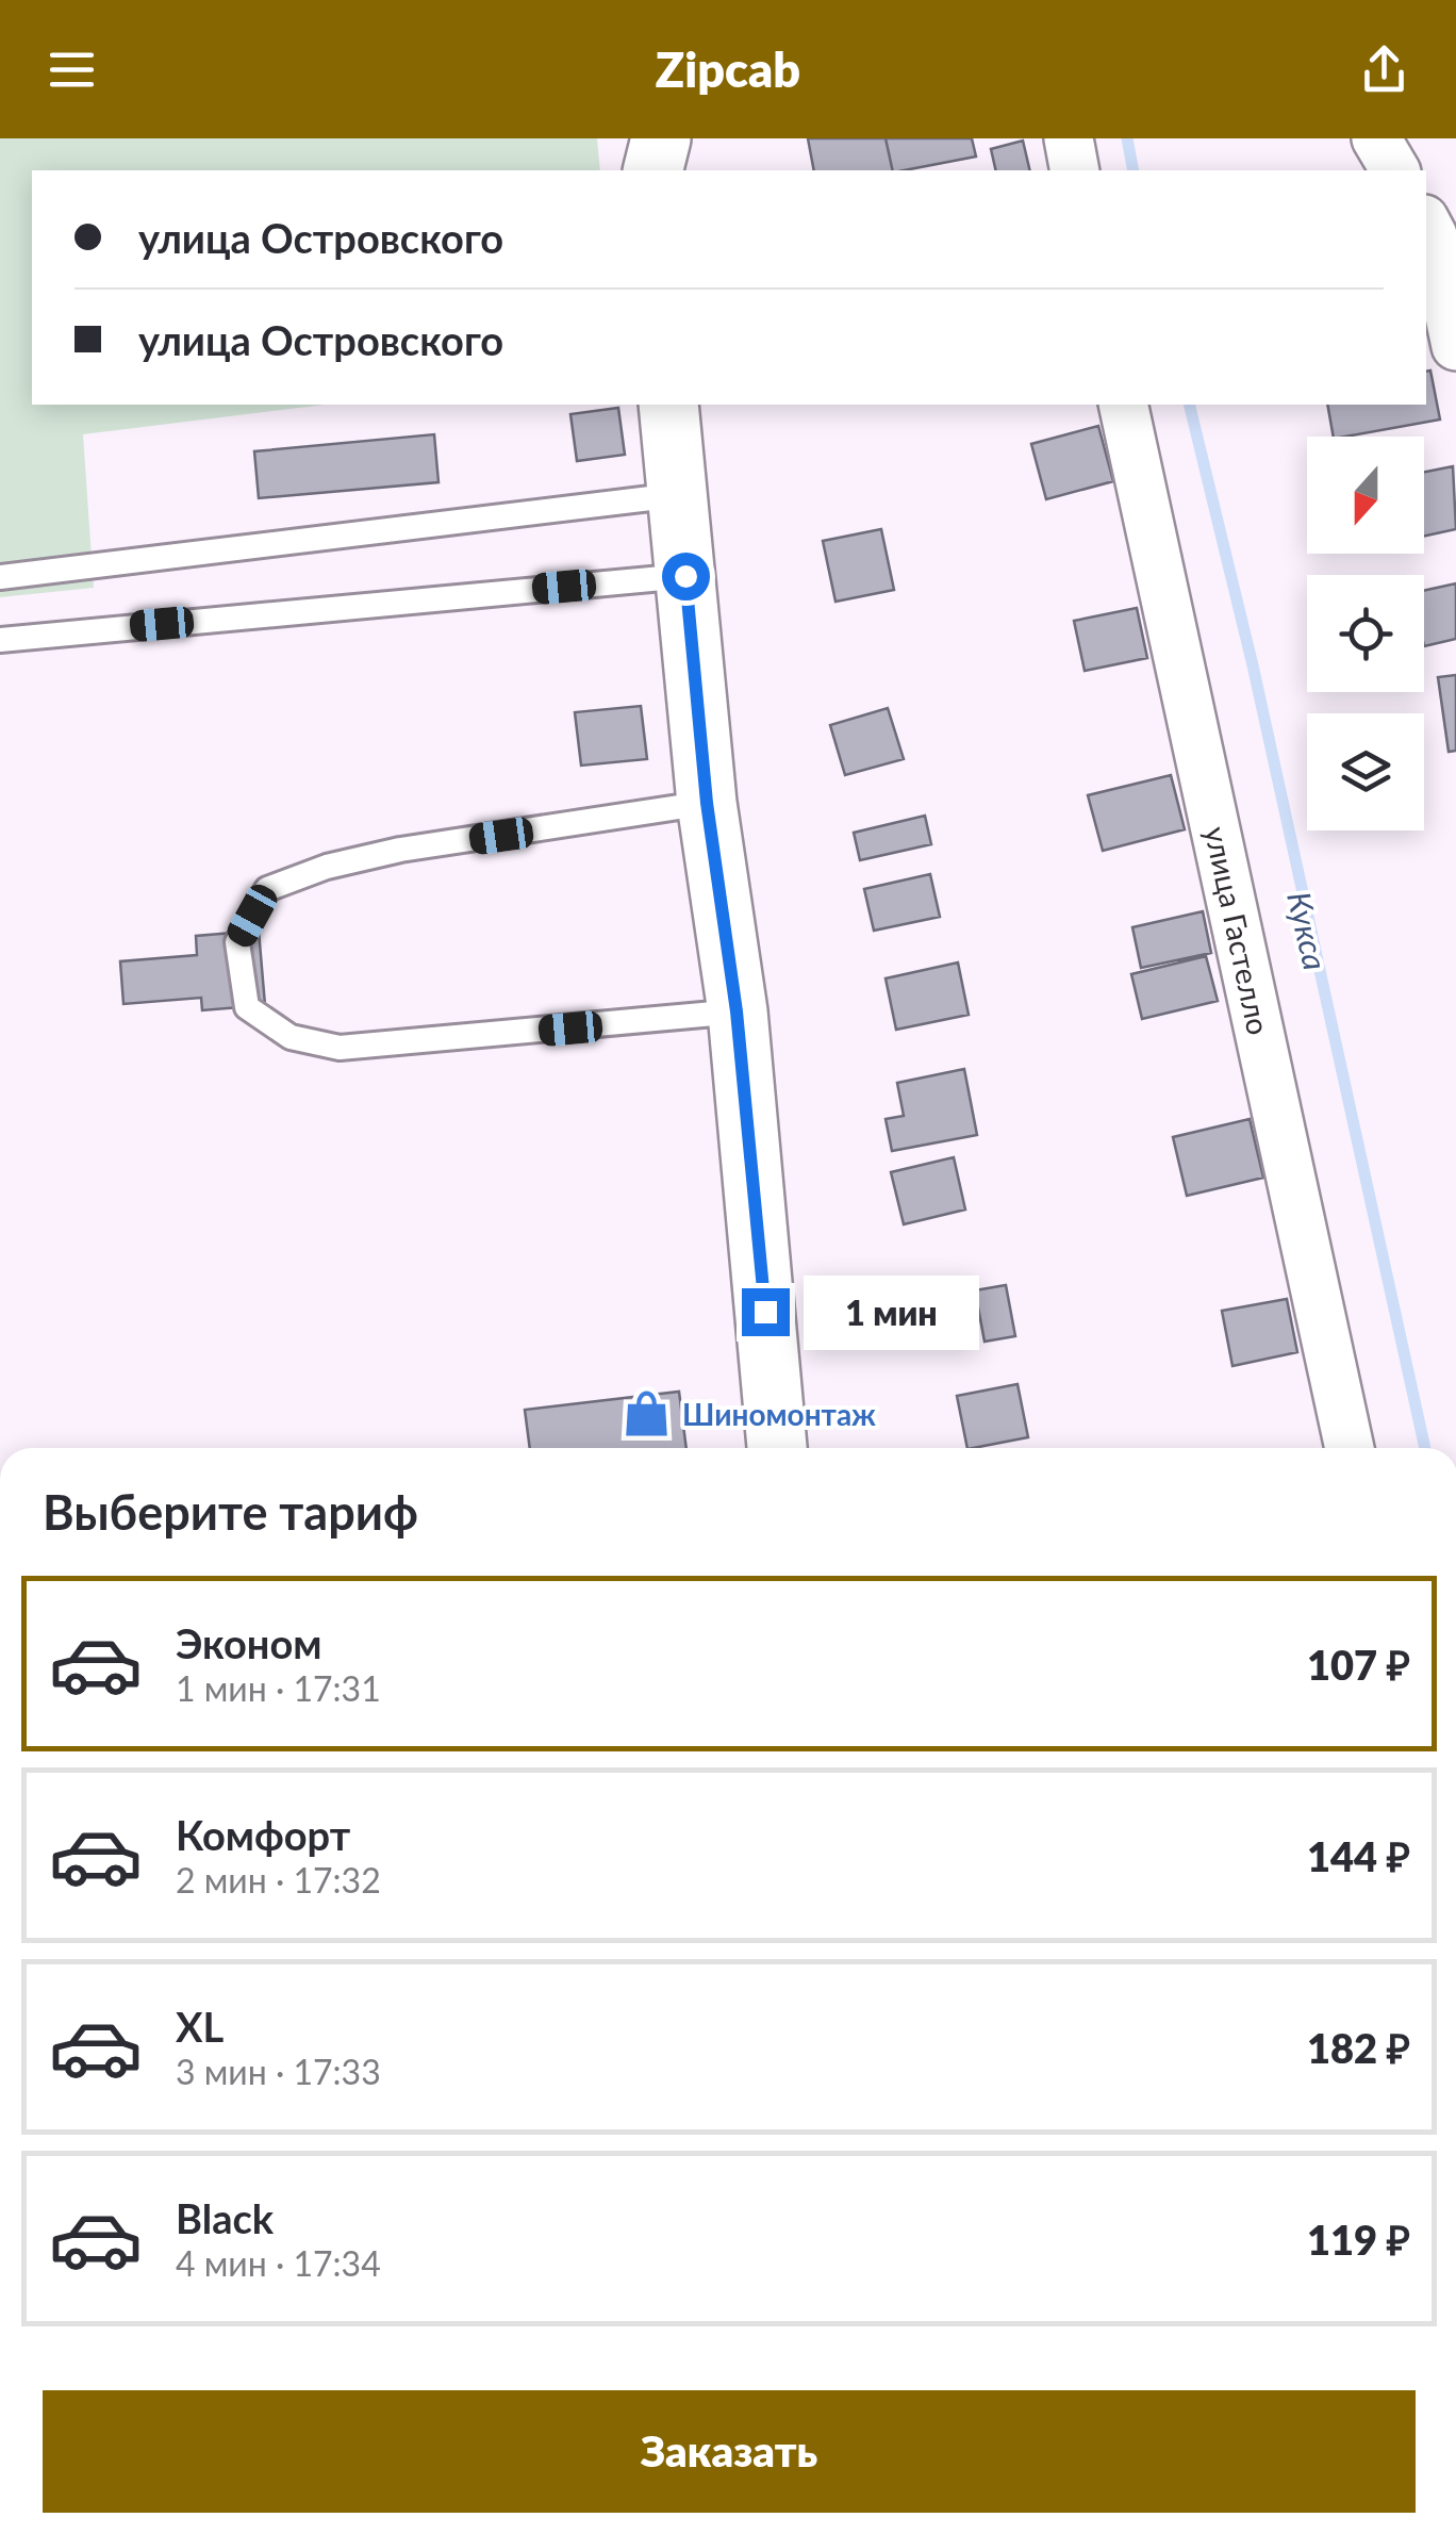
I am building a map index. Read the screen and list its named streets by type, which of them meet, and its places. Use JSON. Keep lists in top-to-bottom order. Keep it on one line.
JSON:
{"streets":{"street":["улица Гастелло"]},"water":["Кукса"],"places":{"shop":["Шиномонтаж"]},"north":"bottom","page":{"header":"Zipcab","banner":["улица Островского","улица Островского"],"bubble":"1 мин","heading":"Выберите тариф","list":[{"name":"Эконом","note":"1 мин · 17:31","value":"107 ₽"},{"name":"Комфорт","note":"2 мин · 17:32","value":"144 ₽"},{"name":"XL","note":"3 мин · 17:33","value":"182 ₽"},{"name":"Black","note":"4 мин · 17:34","value":"119 ₽"}],"buttons":"Заказать"}}
